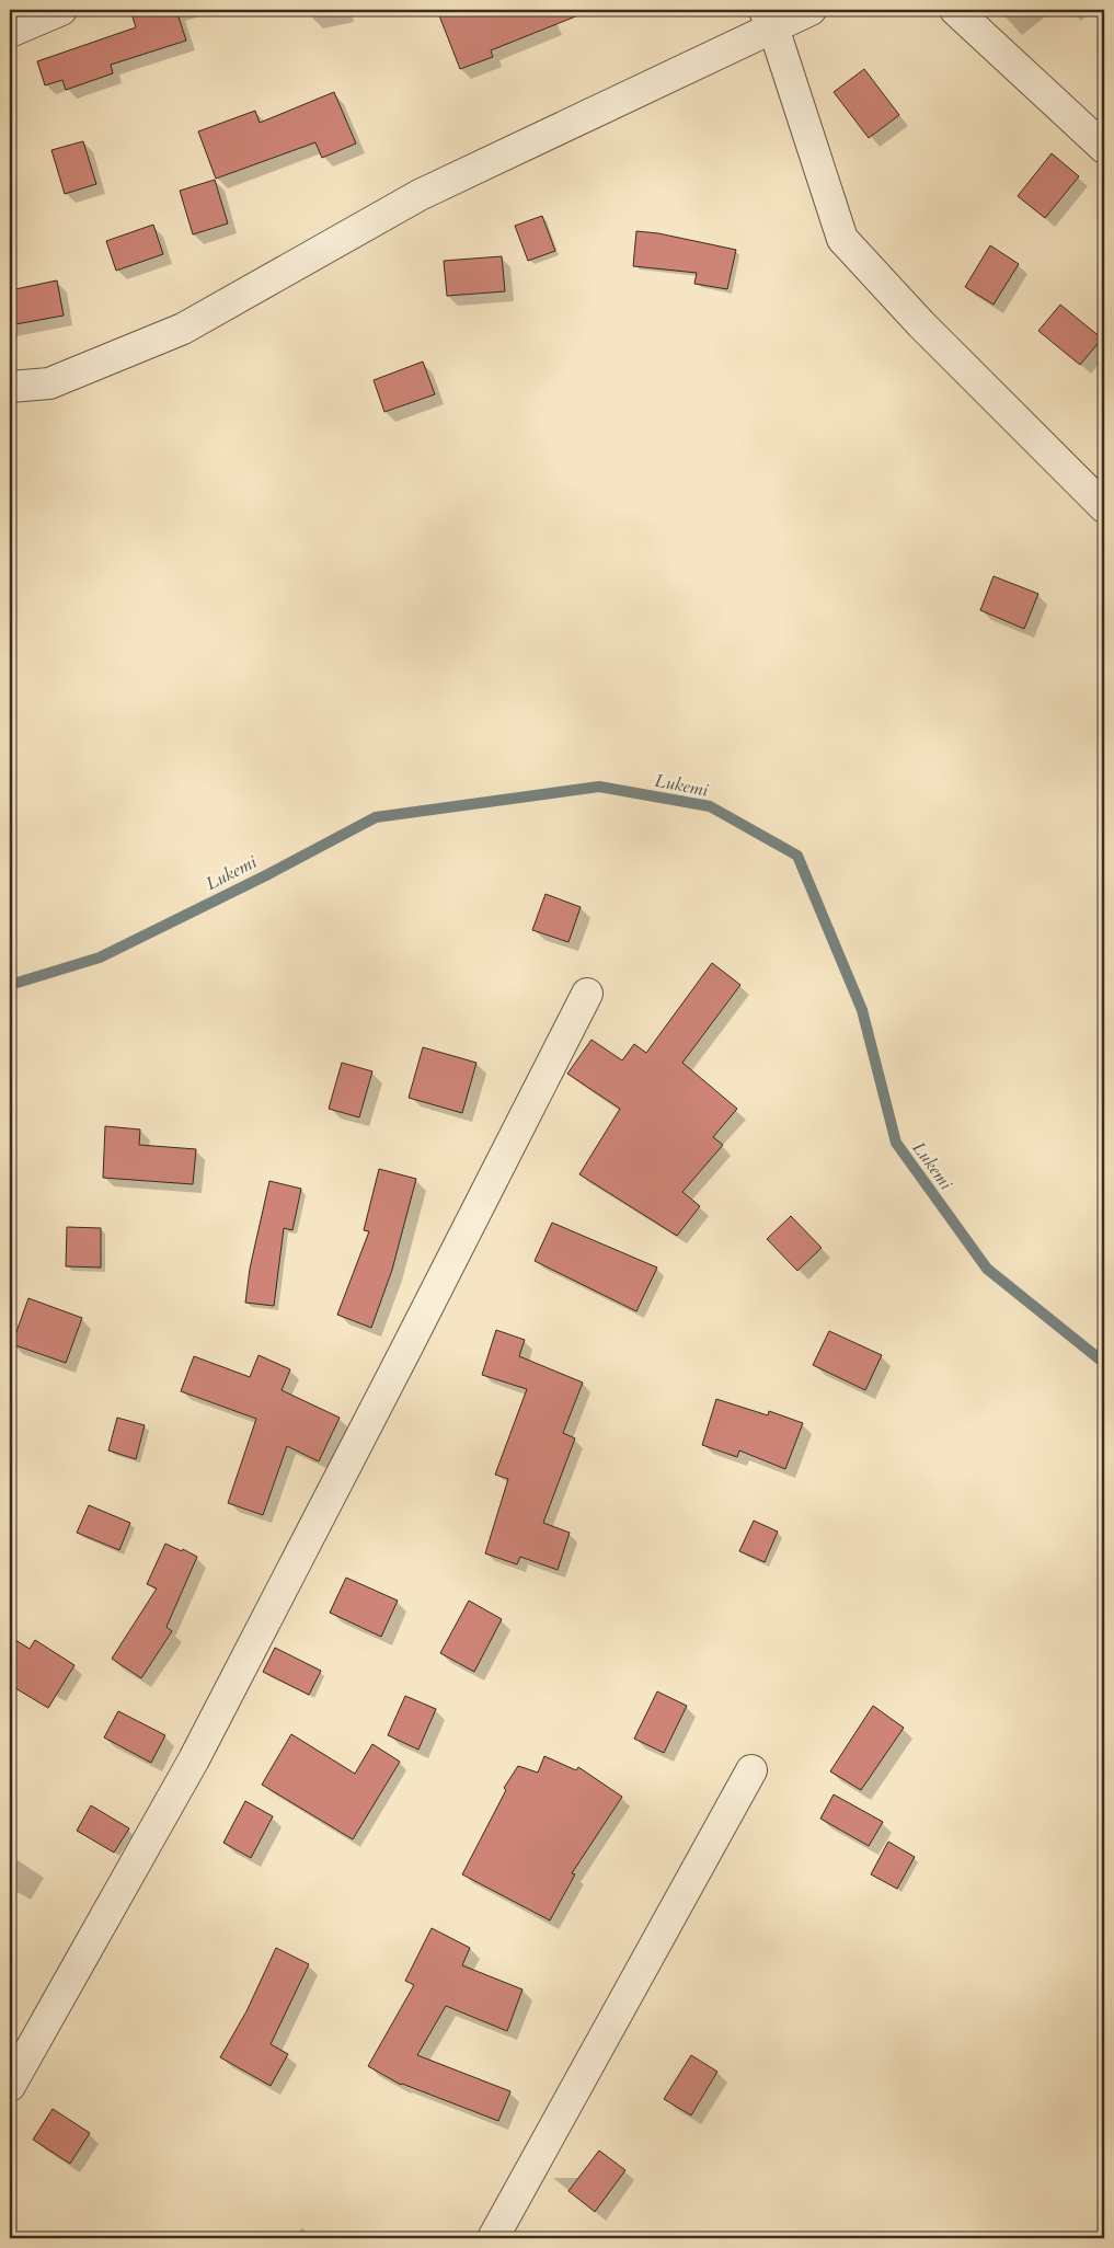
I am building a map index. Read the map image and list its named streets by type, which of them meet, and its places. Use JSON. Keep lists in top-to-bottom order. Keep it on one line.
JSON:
{"water":["Lukemi"]}
